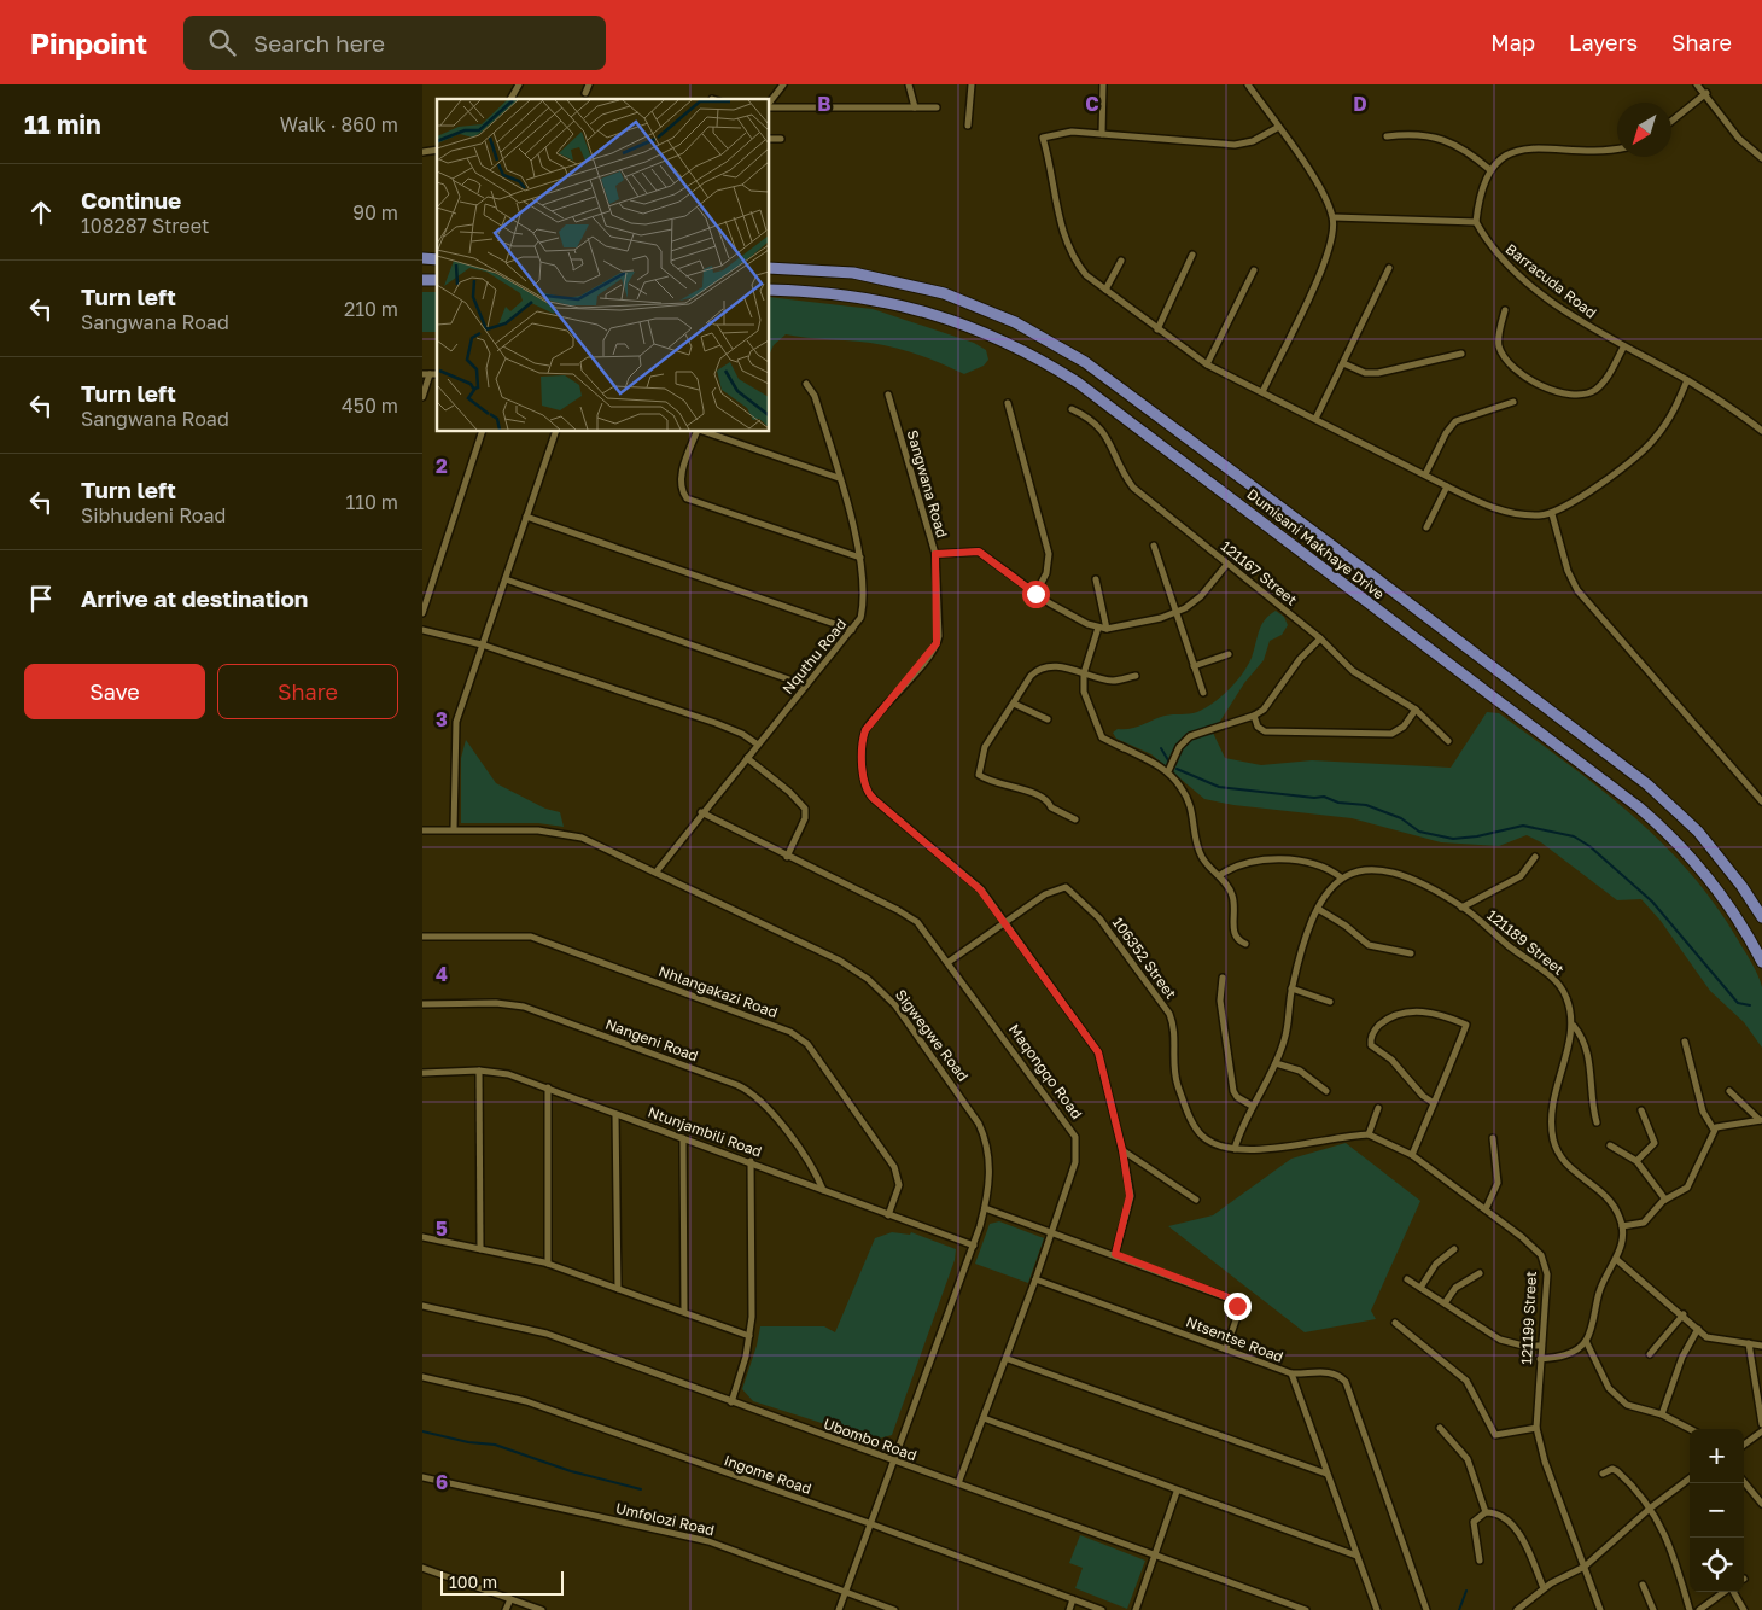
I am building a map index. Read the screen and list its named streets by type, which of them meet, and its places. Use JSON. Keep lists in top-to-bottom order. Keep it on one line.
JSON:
{"streets":{"main road":["Dumisani Makhaye Drive"],"street":["Barracuda Road","Sangwana Road","121167 Street","Nquthu Road","121189 Street","106352 Street","Nhlangakazi Road","Sigwegwe Road","Nangeni Road","Maqongqo Road","Ntunjambili Road","121199 Street","Ntsentse Road","Ubombo Road","Ingome Road","Umfolozi Road"]},"crossings":[["Sangwana Road","106352 Street"],["Nquthu Road","Sigwegwe Road"],["Nquthu Road","Maqongqo Road"],["106352 Street","Maqongqo Road"],["106352 Street","121199 Street"],["Nhlangakazi Road","Ntunjambili Road"],["Sigwegwe Road","Ntunjambili Road"],["Sigwegwe Road","Ubombo Road"],["Sigwegwe Road","Ingome Road"],["Sigwegwe Road","Umfolozi Road"],["Nangeni Road","Ntunjambili Road"],["Maqongqo Road","Ntsentse Road"],["Maqongqo Road","Ubombo Road"]],"scale_bar":"100 m","north":"bottom left","page":{"header":"Pinpoint","search":"Search here","nav":["Map","Layers","Share"],"heading":["11 min","Walk · 860 m"],"list":[["Continue","108287 Street","90 m"],["Turn left","Sangwana Road","210 m"],["Turn left","Sangwana Road","450 m"],["Turn left","Sibhudeni Road","110 m"],"Arrive at destination"],"buttons":["Save","Share"],"map_buttons":["+","−"],"scale":"100 m"},"grid":{"columns":["B","C","D"],"rows":["2","3","4","5","6"]}}
